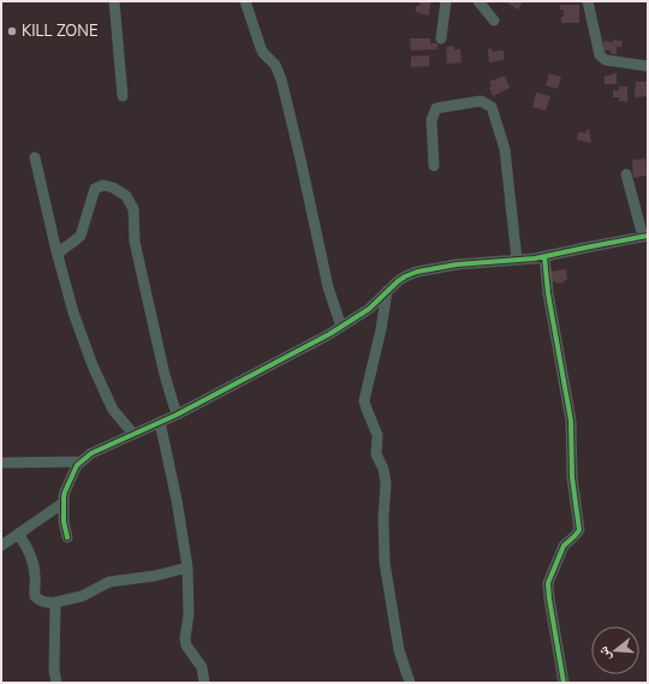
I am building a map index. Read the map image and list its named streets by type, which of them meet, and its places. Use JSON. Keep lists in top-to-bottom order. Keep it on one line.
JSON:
{"places":["KILL ZONE"],"north":"left"}
